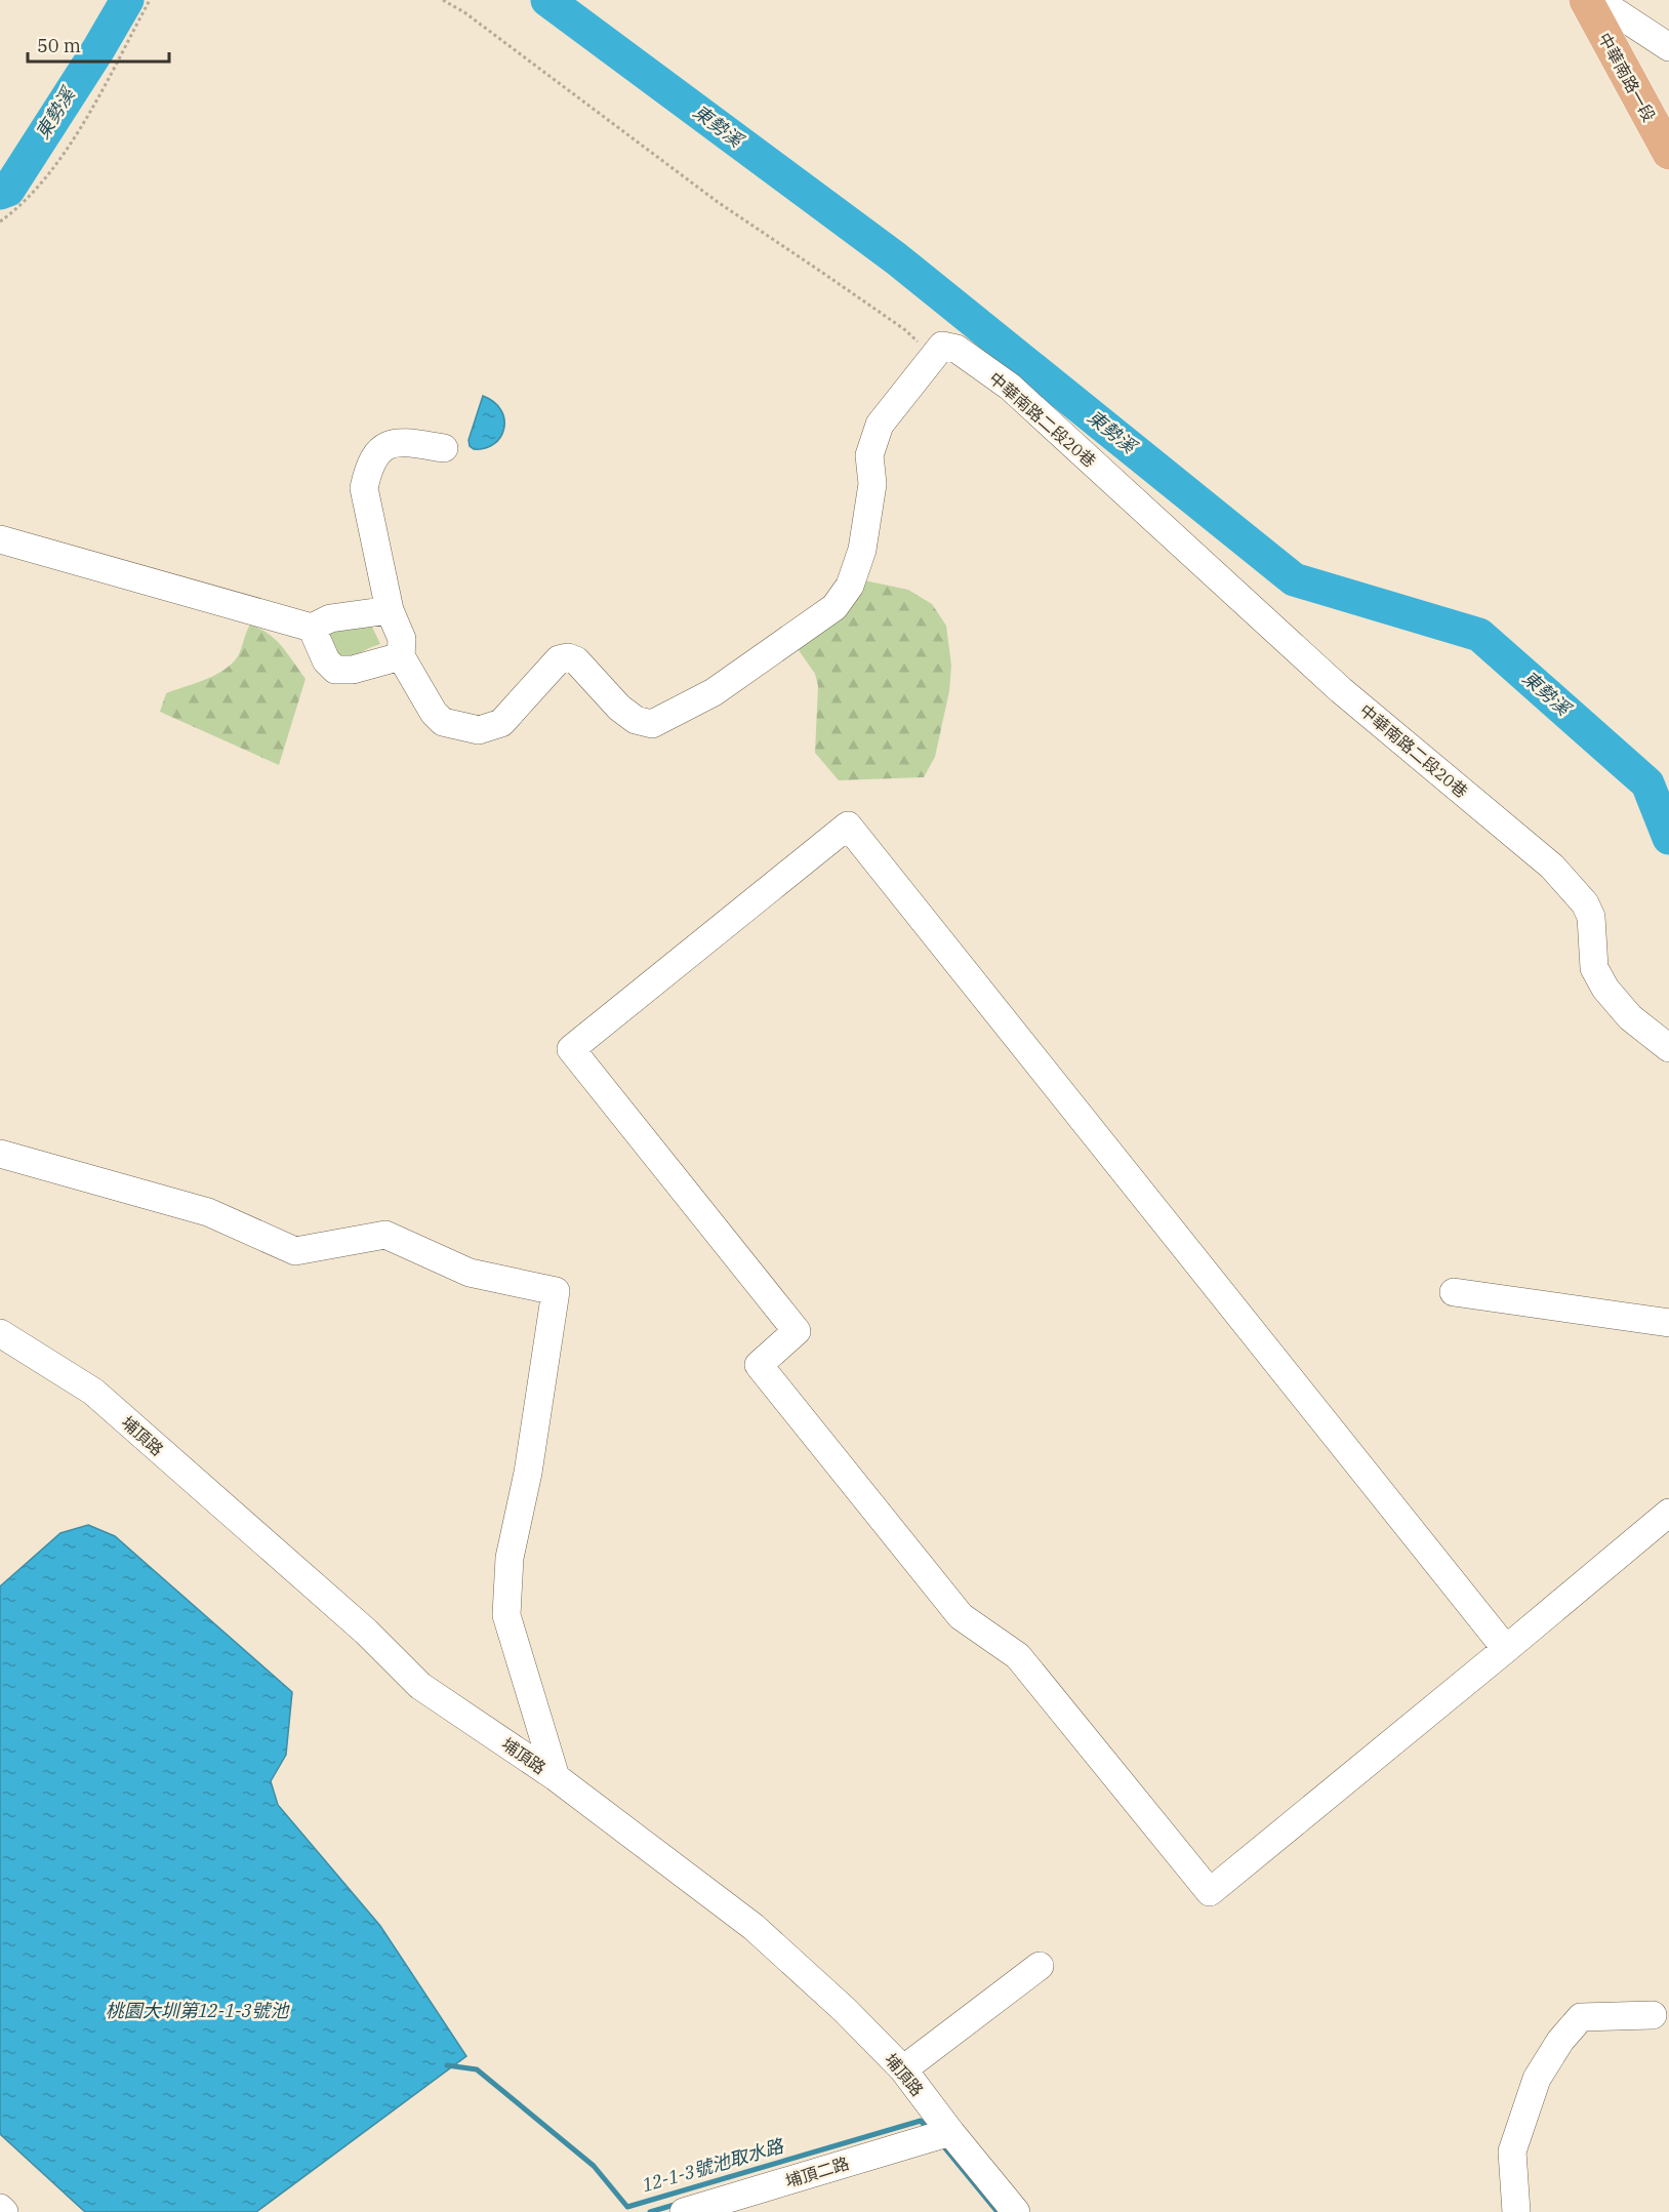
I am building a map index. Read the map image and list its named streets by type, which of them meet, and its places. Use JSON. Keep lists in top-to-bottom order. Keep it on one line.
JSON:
{"streets":{"main road":["中華南路一段"],"street":["中華南路二段20巷","埔頂路","埔頂二路"]},"crossings":[["埔頂路","埔頂二路"]],"water":["東勢溪","桃園大圳第12-1-3號池","12-1-3號池取水路"],"scale_bar":"50 m"}
